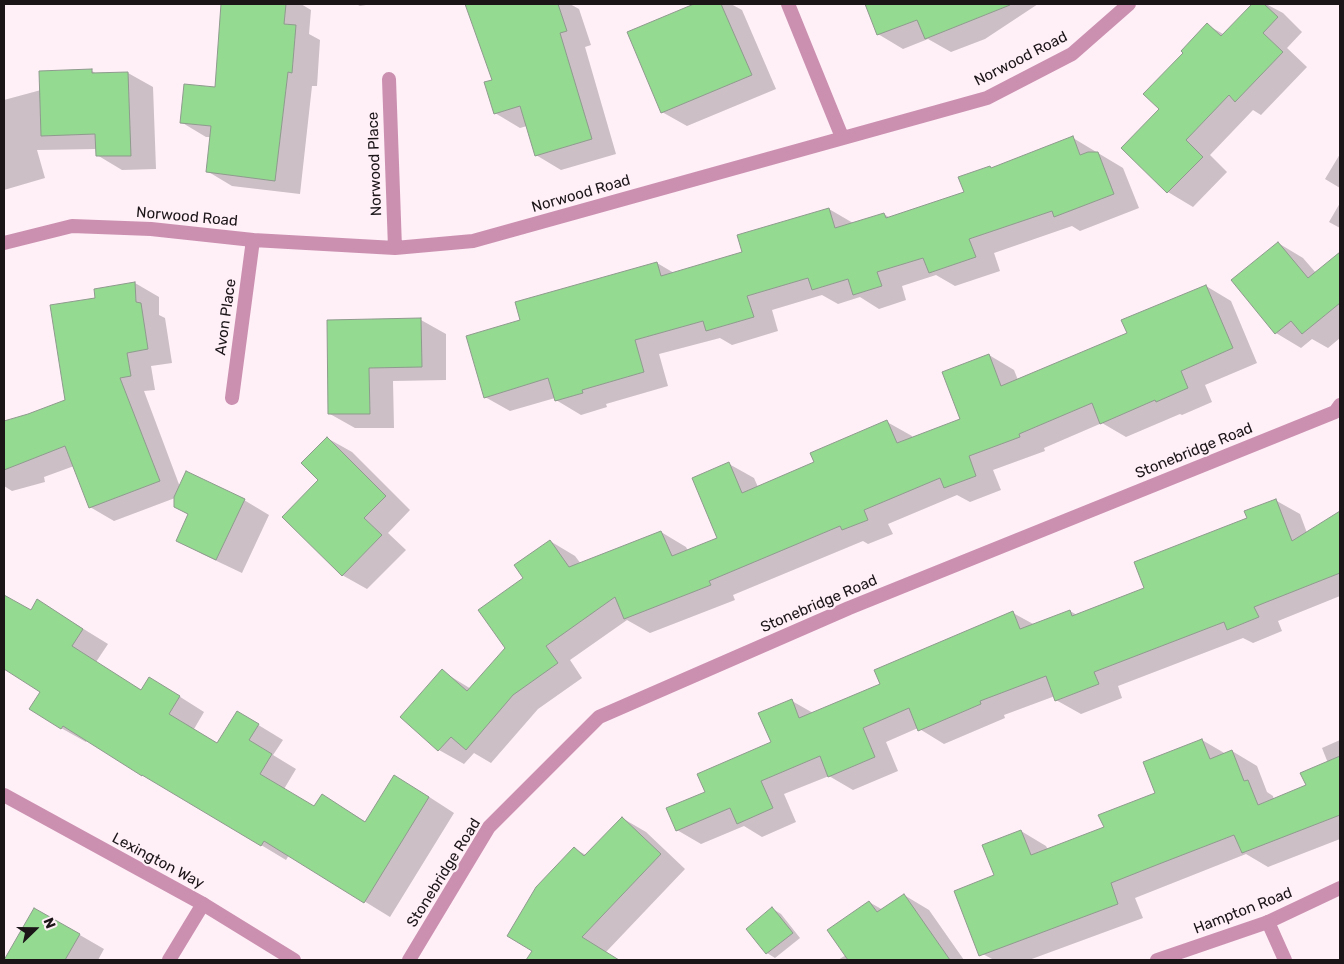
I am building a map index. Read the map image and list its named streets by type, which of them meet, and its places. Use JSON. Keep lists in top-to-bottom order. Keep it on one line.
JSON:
{"streets":{"street":["Norwood Road","Norwood Place","Avon Place","Stonebridge Road","Lexington Way","Hampton Road"]},"crossings":[["Norwood Road","Norwood Place"],["Norwood Road","Avon Place"]],"north":"right"}
